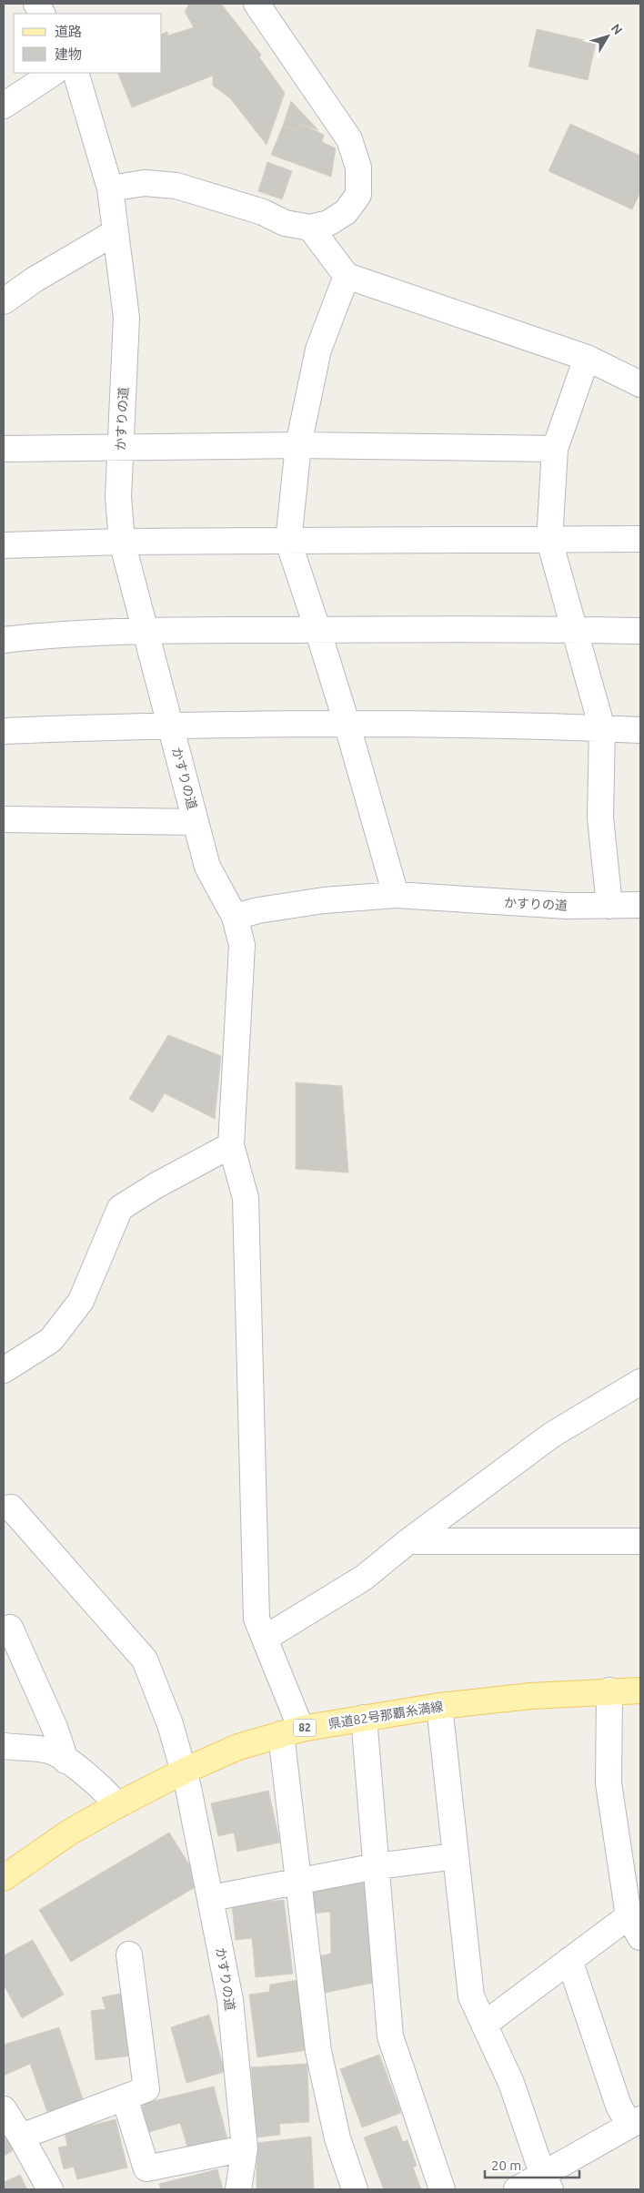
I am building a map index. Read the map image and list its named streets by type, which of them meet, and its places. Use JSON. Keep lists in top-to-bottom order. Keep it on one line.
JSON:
{"streets":{"main road":["県道82号那覇糸満線","82"],"street":["かすりの道"]},"crossings":[["かすりの道","県道82号那覇糸満線"]],"legend":["道路","建物"],"scale_bar":"20 m","north":"top right"}
